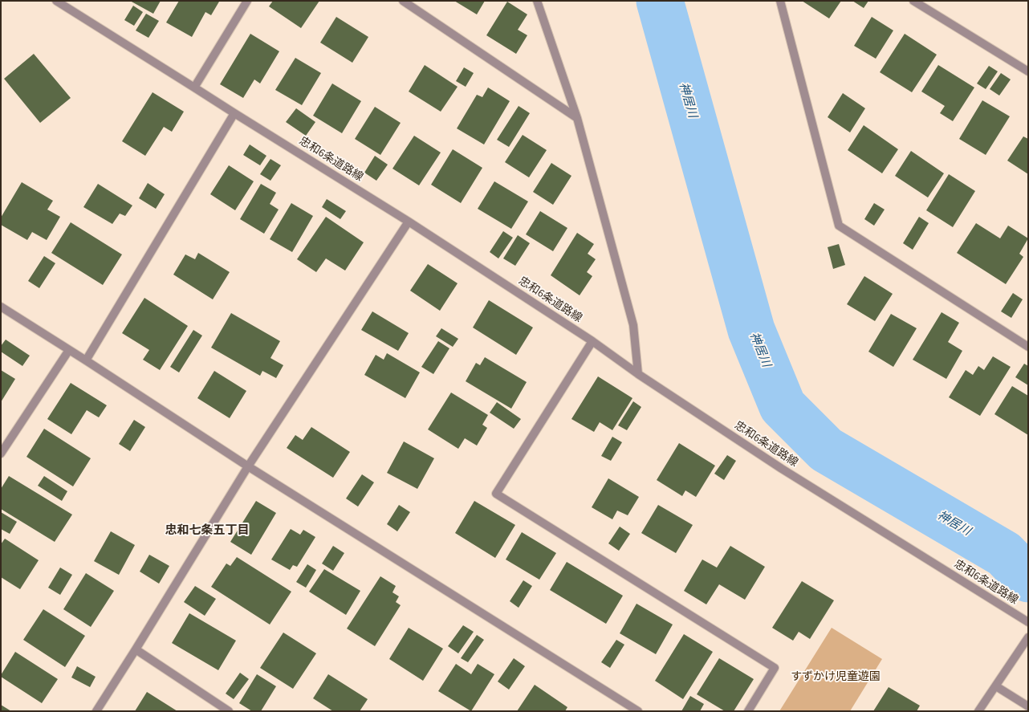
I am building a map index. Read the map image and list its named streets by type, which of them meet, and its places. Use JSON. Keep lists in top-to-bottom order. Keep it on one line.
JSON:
{"streets":{"street":["忠和6条道路線"]},"districts":["忠和七条五丁目"],"water":["神居川"],"parks":["すずかけ児童遊園"]}
